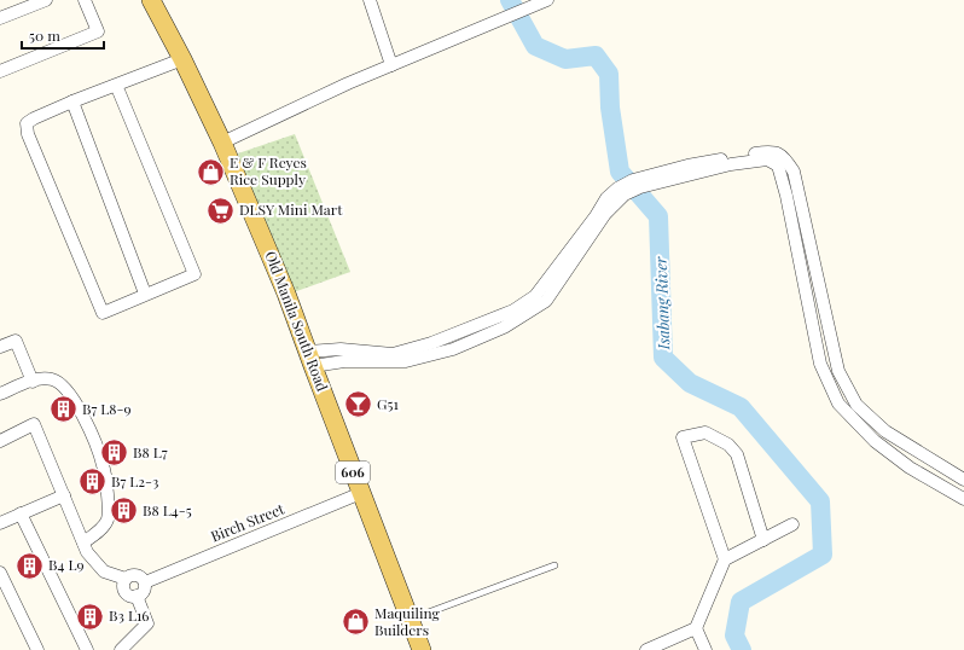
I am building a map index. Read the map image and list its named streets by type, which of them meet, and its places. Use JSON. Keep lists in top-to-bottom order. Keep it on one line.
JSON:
{"streets":{"main road":["Old Manila South Road","606"],"street":["Birch Street"]},"crossings":[["Old Manila South Road","Birch Street"]],"water":["Isabang River"],"places":{"shop":["E & F Reyes Rice Supply","Maquiling Builders"],"supermarket":["DLSY Mini Mart"],"bar":["G51"],"building":["B7 L8-9","B8 L7","B7 L2-3","B8 L4-5","B4 L9","B3 L16"]},"scale_bar":"50 m"}
